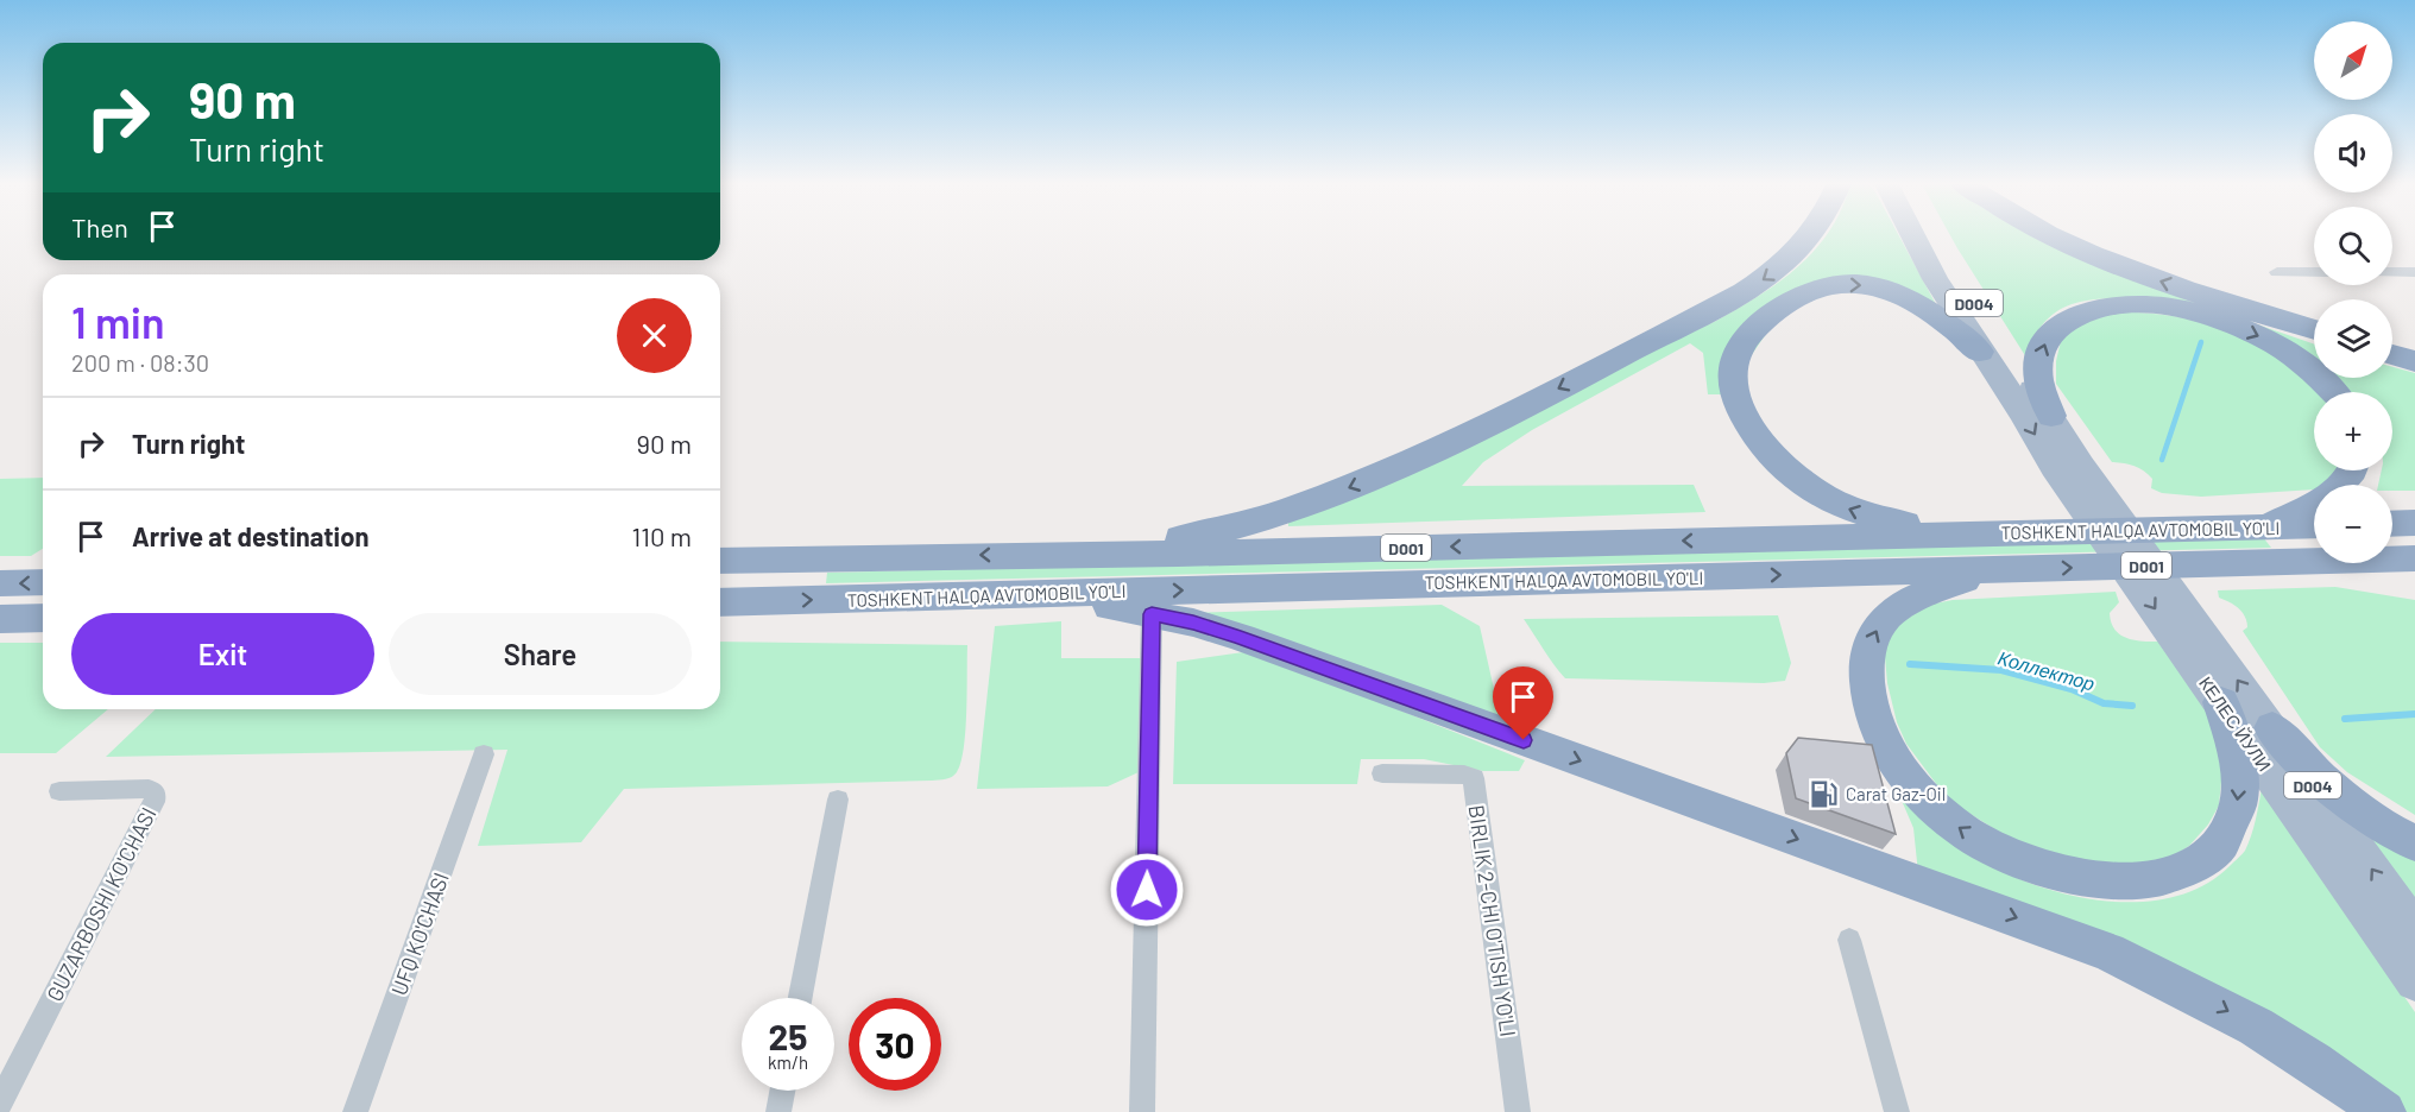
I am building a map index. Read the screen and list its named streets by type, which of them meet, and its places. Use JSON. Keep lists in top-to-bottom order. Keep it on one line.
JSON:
{"streets":{"highway":["TOSHKENT HALQA AVTOMOBIL YO'LI","D001"],"main road":["D004","КЕЛЕС ЙУЛИ"],"street":["GUZARBOSHI KO'CHASI","BIRLIK 2-CHI O'TISH YO'LI","UFQ KO'CHASI"]},"crossings":[["D004","КЕЛЕС ЙУЛИ"]],"water":["Коллектор"],"places":{"fuel station":["Carat Gaz-Oil"]},"north":"top right","page":{"map_buttons":["+","−"],"turn":["90 m","Turn right"],"then":"Then","heading":["1 min","200 m · 08:30"],"list":[{"name":"Turn right","value":"90 m"},{"name":"Arrive at destination","value":"110 m"}],"buttons":["Exit","Share"],"speed":"25 km/h","limit":"30"}}
